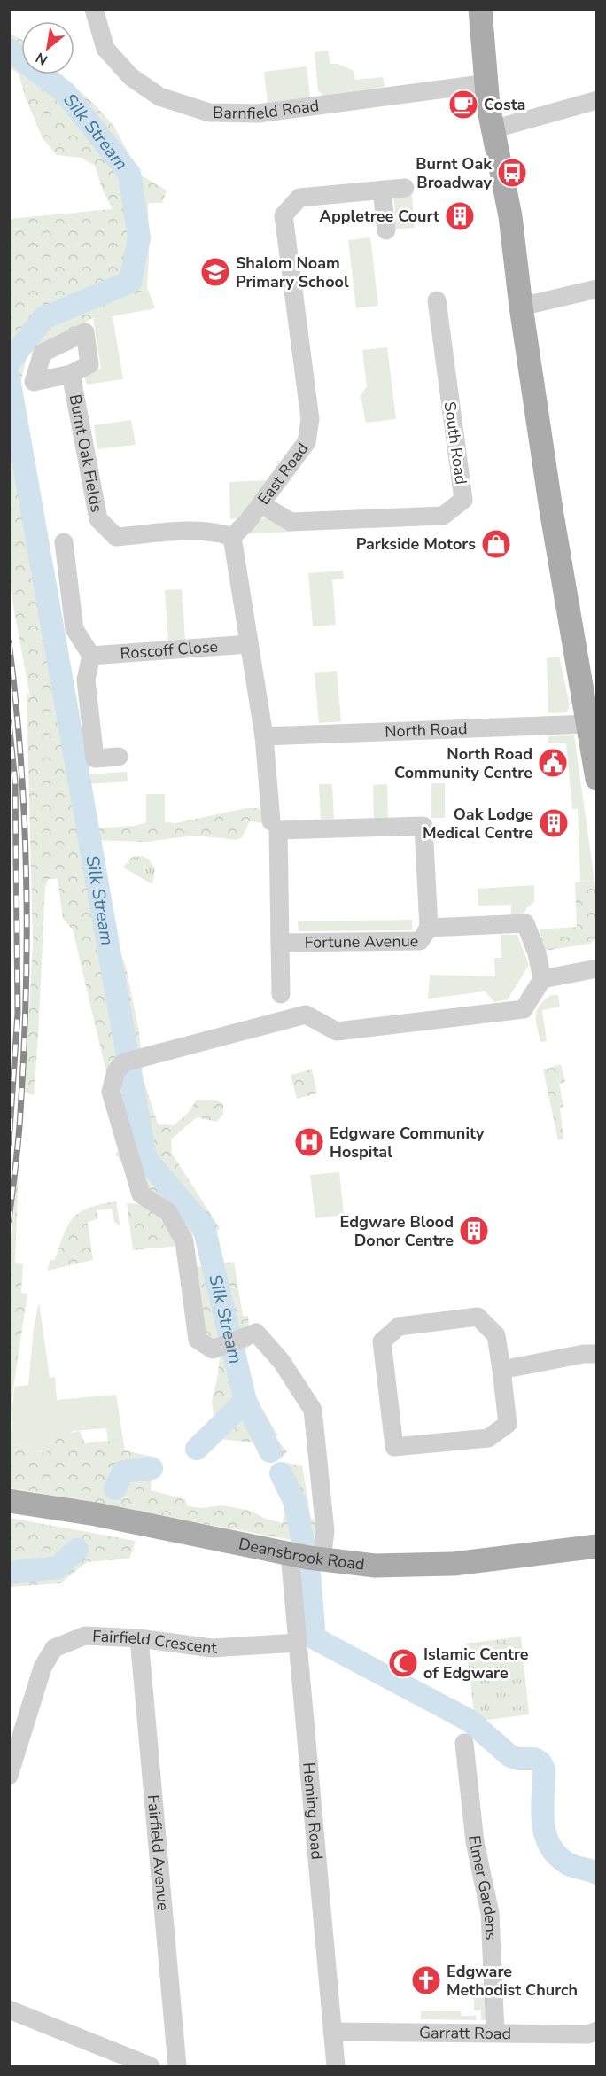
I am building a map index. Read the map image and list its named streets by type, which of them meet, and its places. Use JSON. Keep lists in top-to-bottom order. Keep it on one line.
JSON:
{"streets":{"main road":["Deansbrook Road"],"street":["Barnfield Road","South Road","Burnt Oak Fields","East Road","Roscoff Close","North Road","Fortune Avenue","Fairfield Crescent","Heming Road","Fairfield Avenue","Elmer Gardens","Garratt Road"]},"crossings":[["South Road","East Road"],["Burnt Oak Fields","East Road"],["Deansbrook Road","Heming Road"],["Fairfield Crescent","Heming Road"],["Fairfield Crescent","Fairfield Avenue"],["Heming Road","Garratt Road"],["Elmer Gardens","Garratt Road"]],"water":["Silk Stream"],"places":{"cafe":["Costa"],"bus stop":["Burnt Oak Broadway"],"building":["Appletree Court","Oak Lodge Medical Centre","Edgware Blood Donor Centre"],"school or university":["Shalom Noam Primary School"],"shop":["Parkside Motors"],"public building":["North Road Community Centre"],"hospital":["Edgware Community Hospital"],"mosque":["Islamic Centre of Edgware"],"church":["Edgware Methodist Church"]},"north":"bottom left"}
